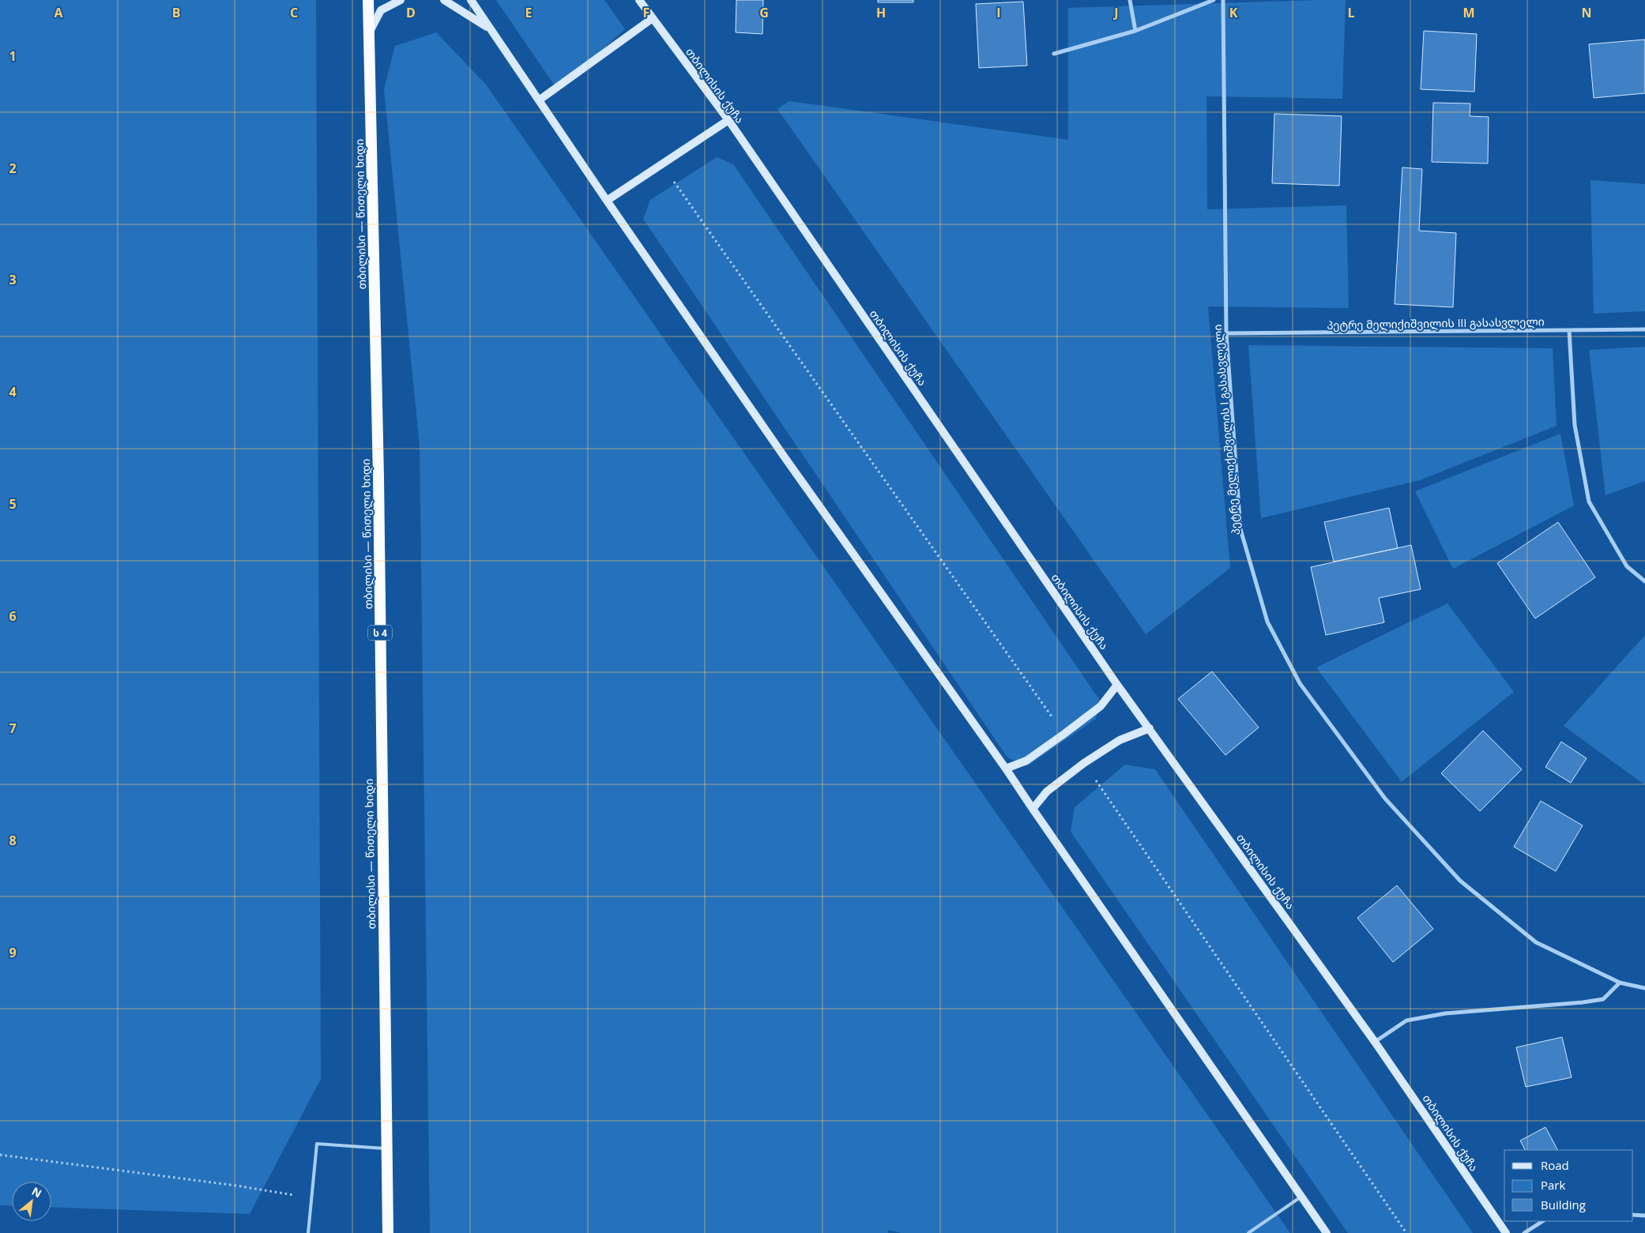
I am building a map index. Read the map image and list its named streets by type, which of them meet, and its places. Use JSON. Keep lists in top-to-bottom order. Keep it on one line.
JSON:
{"streets":{"highway":["თბილისი — წითელი ხიდი","ს 4"],"main road":["თბილისის ქუჩა"],"street":["პეტრე მელიქიშვილის III გასასვლელი","პეტრე მელიქიშვილის I გასასვლელი"]},"crossings":[["პეტრე მელიქიშვილის III გასასვლელი","პეტრე მელიქიშვილის I გასასვლელი"]],"legend":["Road","Park","Building"],"north":"top right","grid":{"columns":["A","B","C","D","E","F","G","H","I","J","K","L","M","N"],"rows":["1","2","3","4","5","6","7","8","9"]}}
